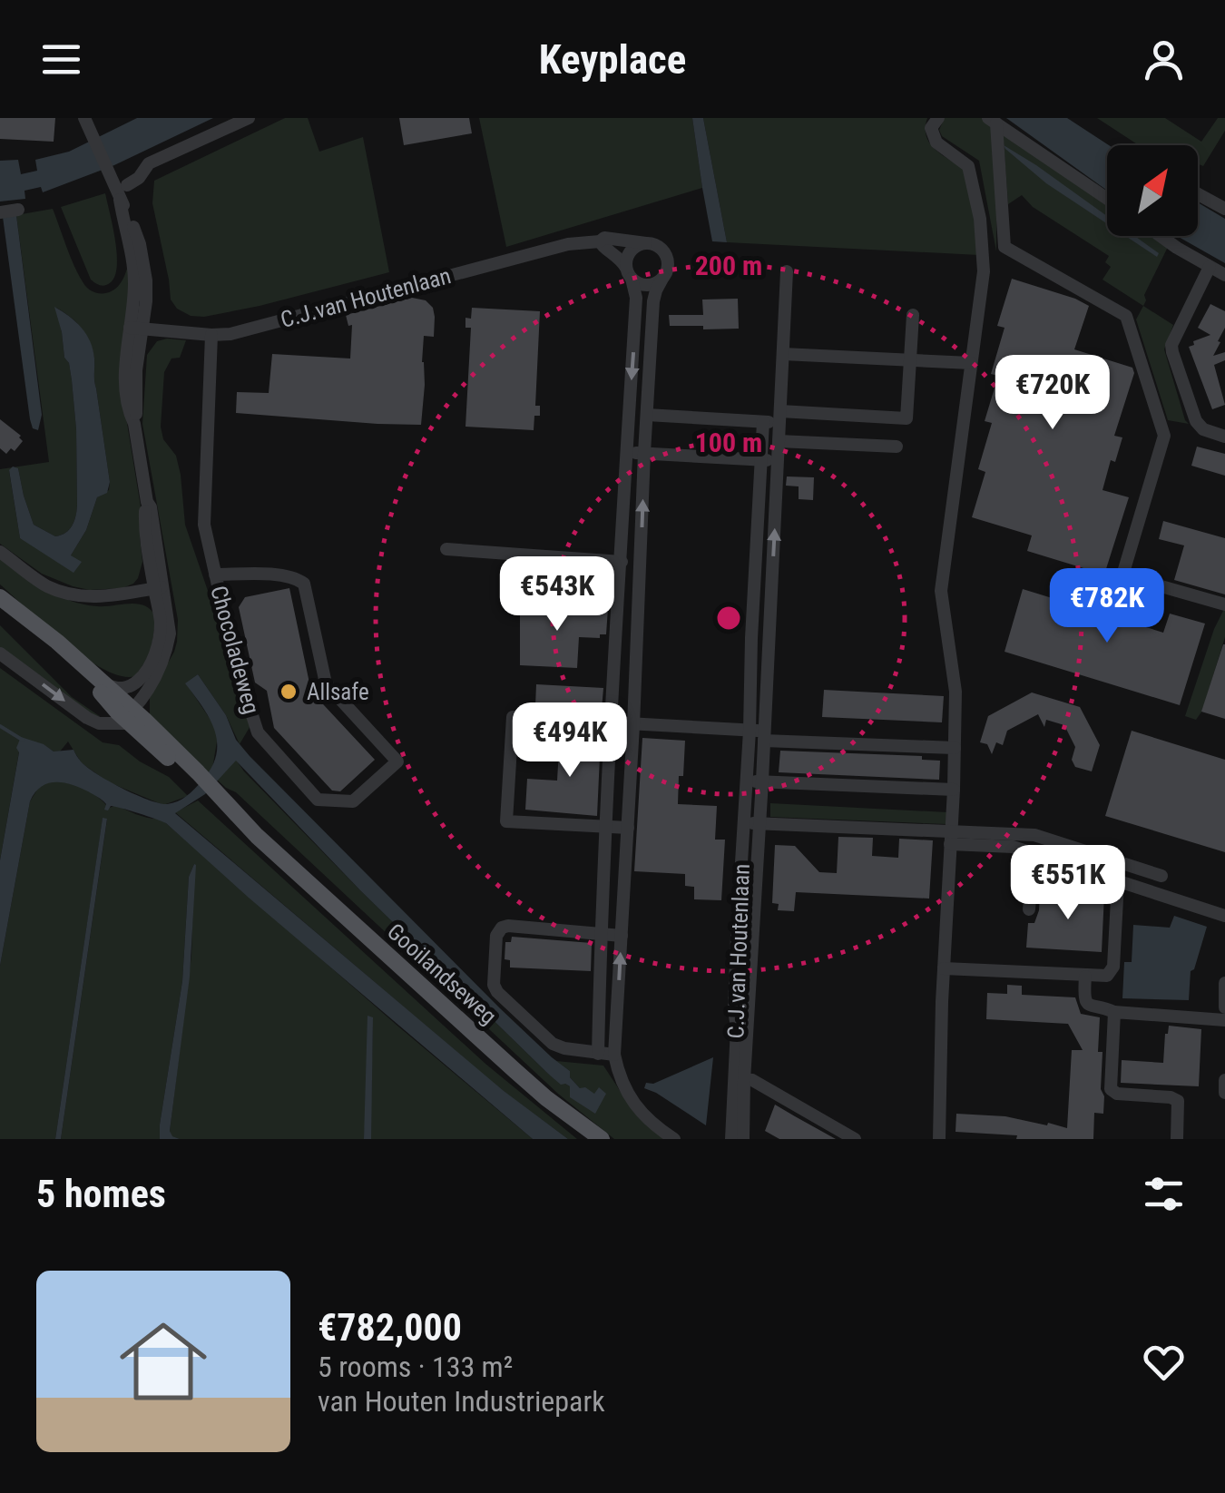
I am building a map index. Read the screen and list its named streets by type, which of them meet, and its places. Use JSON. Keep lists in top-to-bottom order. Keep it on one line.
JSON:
{"streets":{"main road":["Gooilandseweg"],"street":["C.J.van Houtenlaan","Chocoladeweg"]},"crossings":[["C.J.van Houtenlaan","Chocoladeweg"]],"places":["Allsafe"],"north":"top right","page":{"header":"Keyplace","price":["€720K","€543K","€782K","€494K","€551K"],"heading":"5 homes","list":[{"name":"€782,000","note":"5 rooms · 133 m² · van Houten Industriepark"}]},"rings":["200 m","100 m"]}
